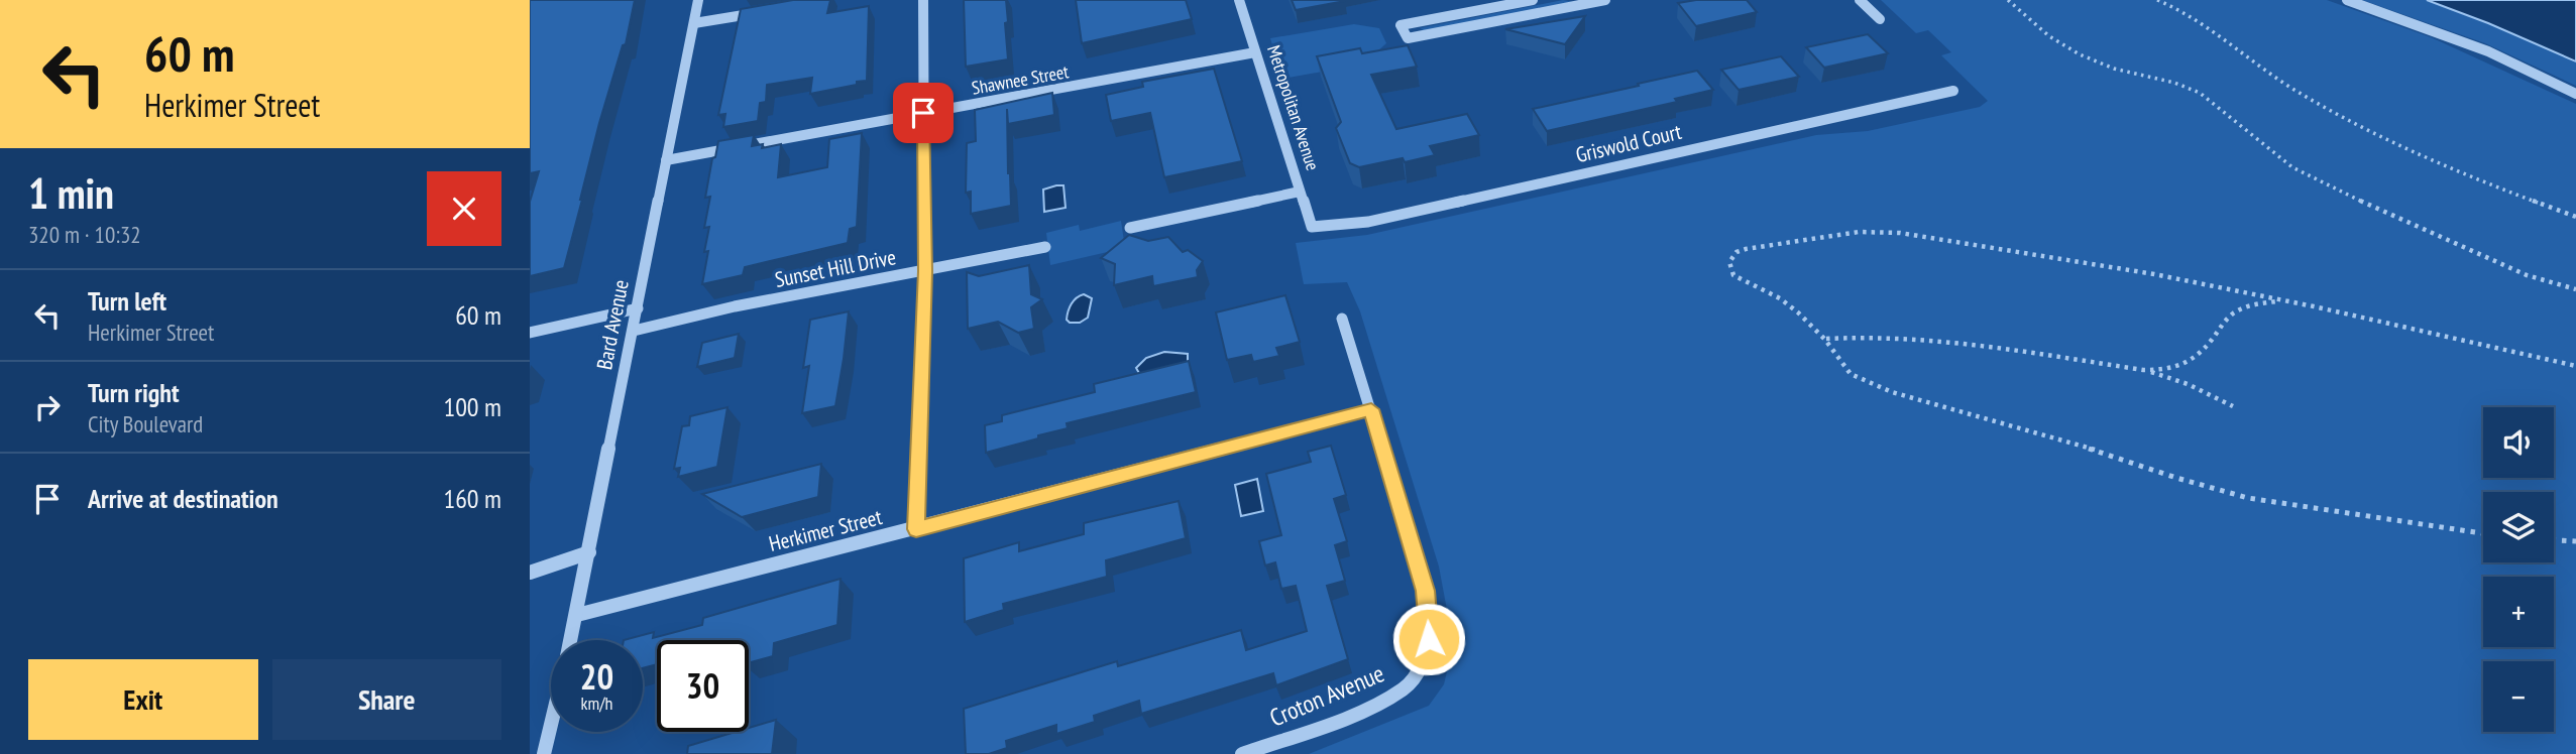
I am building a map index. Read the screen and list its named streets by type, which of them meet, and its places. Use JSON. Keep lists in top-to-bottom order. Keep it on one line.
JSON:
{"streets":{"street":["Shawnee Street","Metropolitan Avenue","Griswold Court","Sunset Hill Drive","Bard Avenue","Herkimer Street","Croton Avenue"]},"crossings":[["Shawnee Street","Metropolitan Avenue"],["Shawnee Street","Bard Avenue"],["Metropolitan Avenue","Griswold Court"],["Sunset Hill Drive","Bard Avenue"],["Bard Avenue","Herkimer Street"],["Herkimer Street","Croton Avenue"]],"page":{"turn":["60 m","Herkimer Street"],"heading":["1 min","320 m · 10:32"],"list":[{"name":"Turn left","note":"Herkimer Street","value":"60 m"},{"name":"Turn right","note":"City Boulevard","value":"100 m"},{"name":"Arrive at destination","value":"160 m"}],"map_buttons":["+","−"],"speed":"20 km/h","limit":"30","buttons":["Exit","Share"]}}
